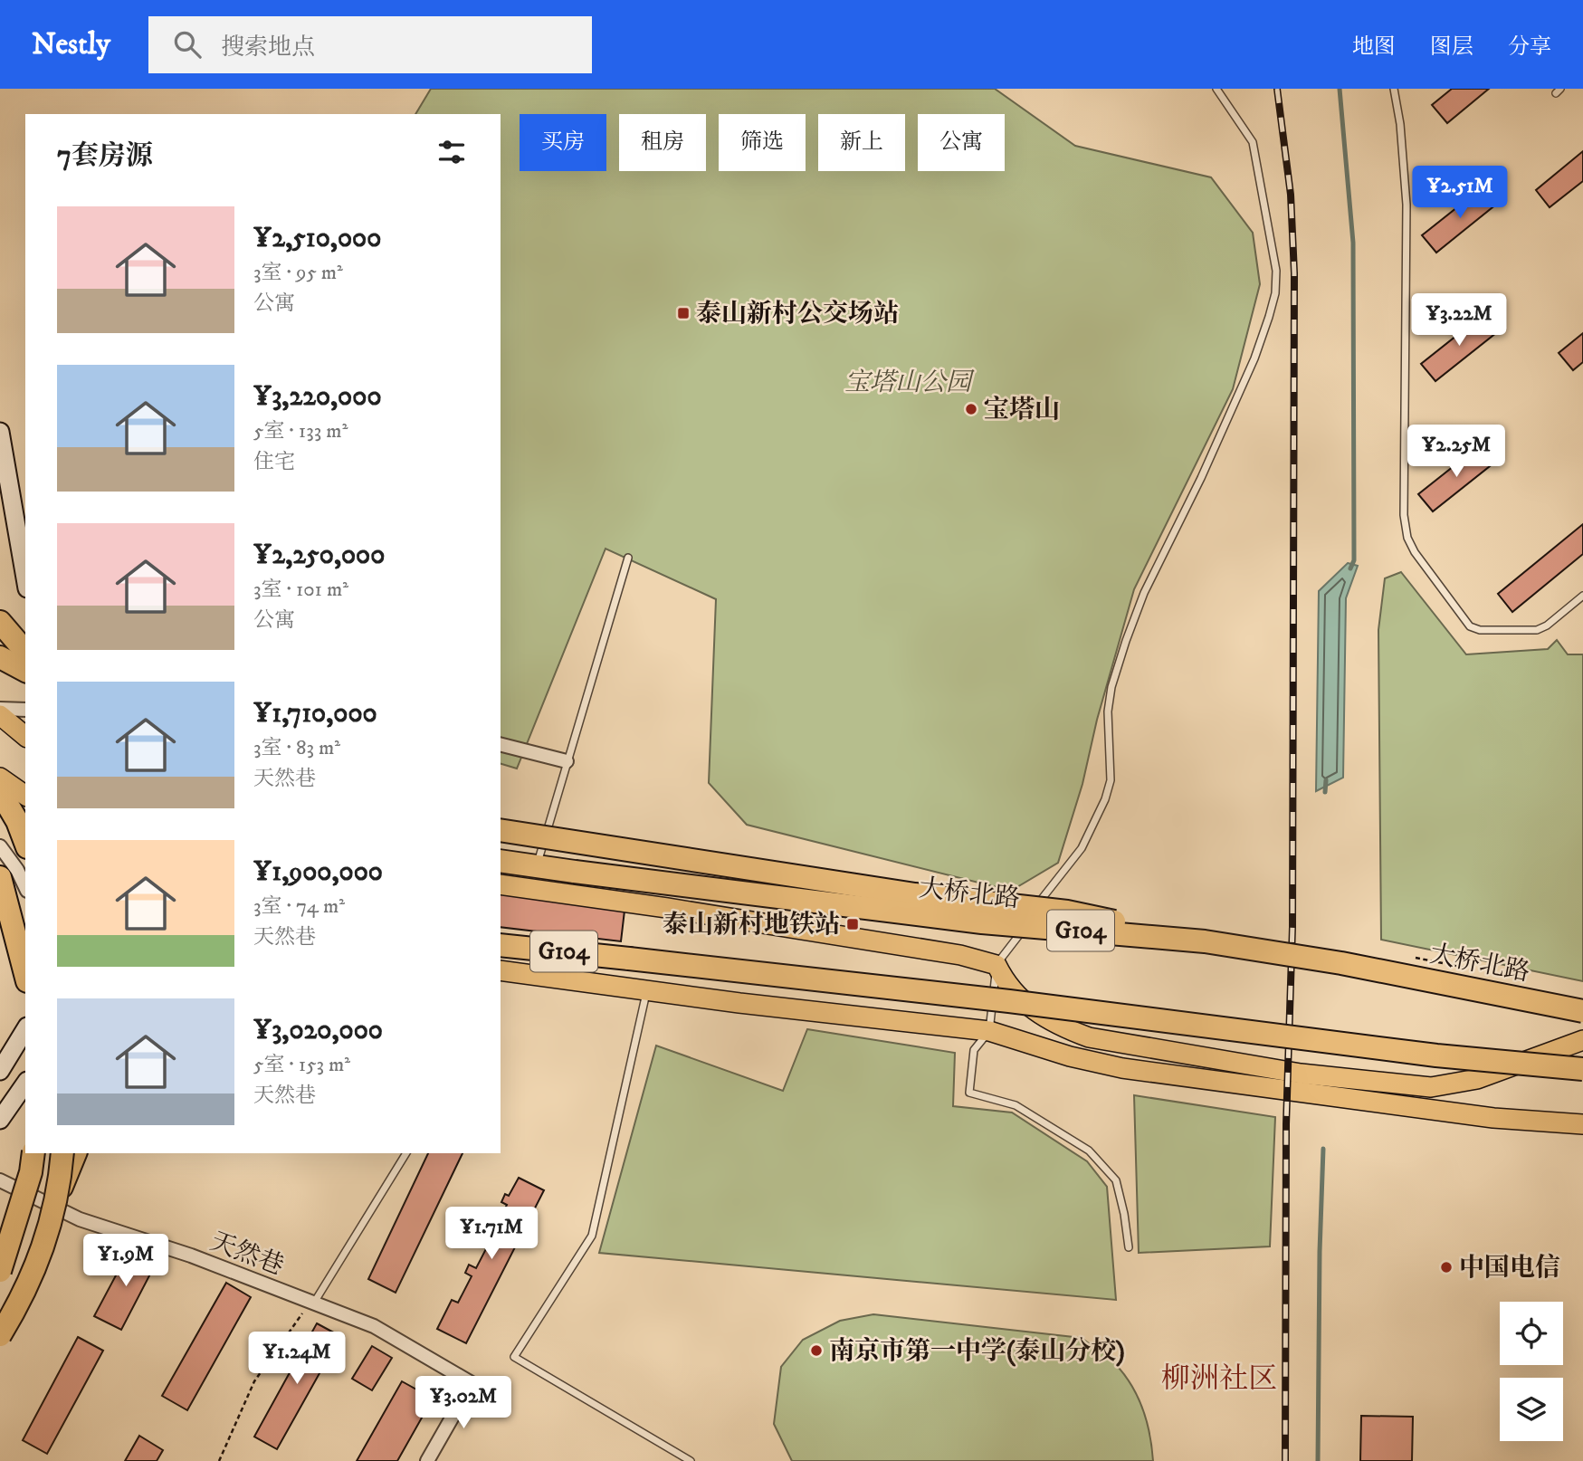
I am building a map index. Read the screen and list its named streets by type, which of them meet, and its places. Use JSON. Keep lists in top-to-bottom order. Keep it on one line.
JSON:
{"streets":{"highway":["大桥北路","G104"],"street":["天然巷"]},"districts":["柳洲社区"],"parks":["宝塔山公园"],"places":{"transit":["泰山新村公交场站","泰山新村地铁站"],"other":["宝塔山","中国电信","南京市第一中学(泰山分校)"]},"page":{"header":"Nestly","search":"搜索地点","nav":["地图","图层","分享"],"chip":["买房","租房","筛选","新上","公寓"],"heading":"7套房源","price":["¥2.51M","¥3.22M","¥2.25M","¥1.71M","¥1.9M","¥1.24M","¥3.02M"],"list":[{"name":"¥2,510,000","note":"3室 · 95 m² · 公寓"},{"name":"¥3,220,000","note":"5室 · 133 m² · 住宅"},{"name":"¥2,250,000","note":"3室 · 101 m² · 公寓"},{"name":"¥1,710,000","note":"3室 · 83 m² · 天然巷"},{"name":"¥1,900,000","note":"3室 · 74 m² · 天然巷"},{"name":"¥3,020,000","note":"5室 · 153 m² · 天然巷"}]}}
